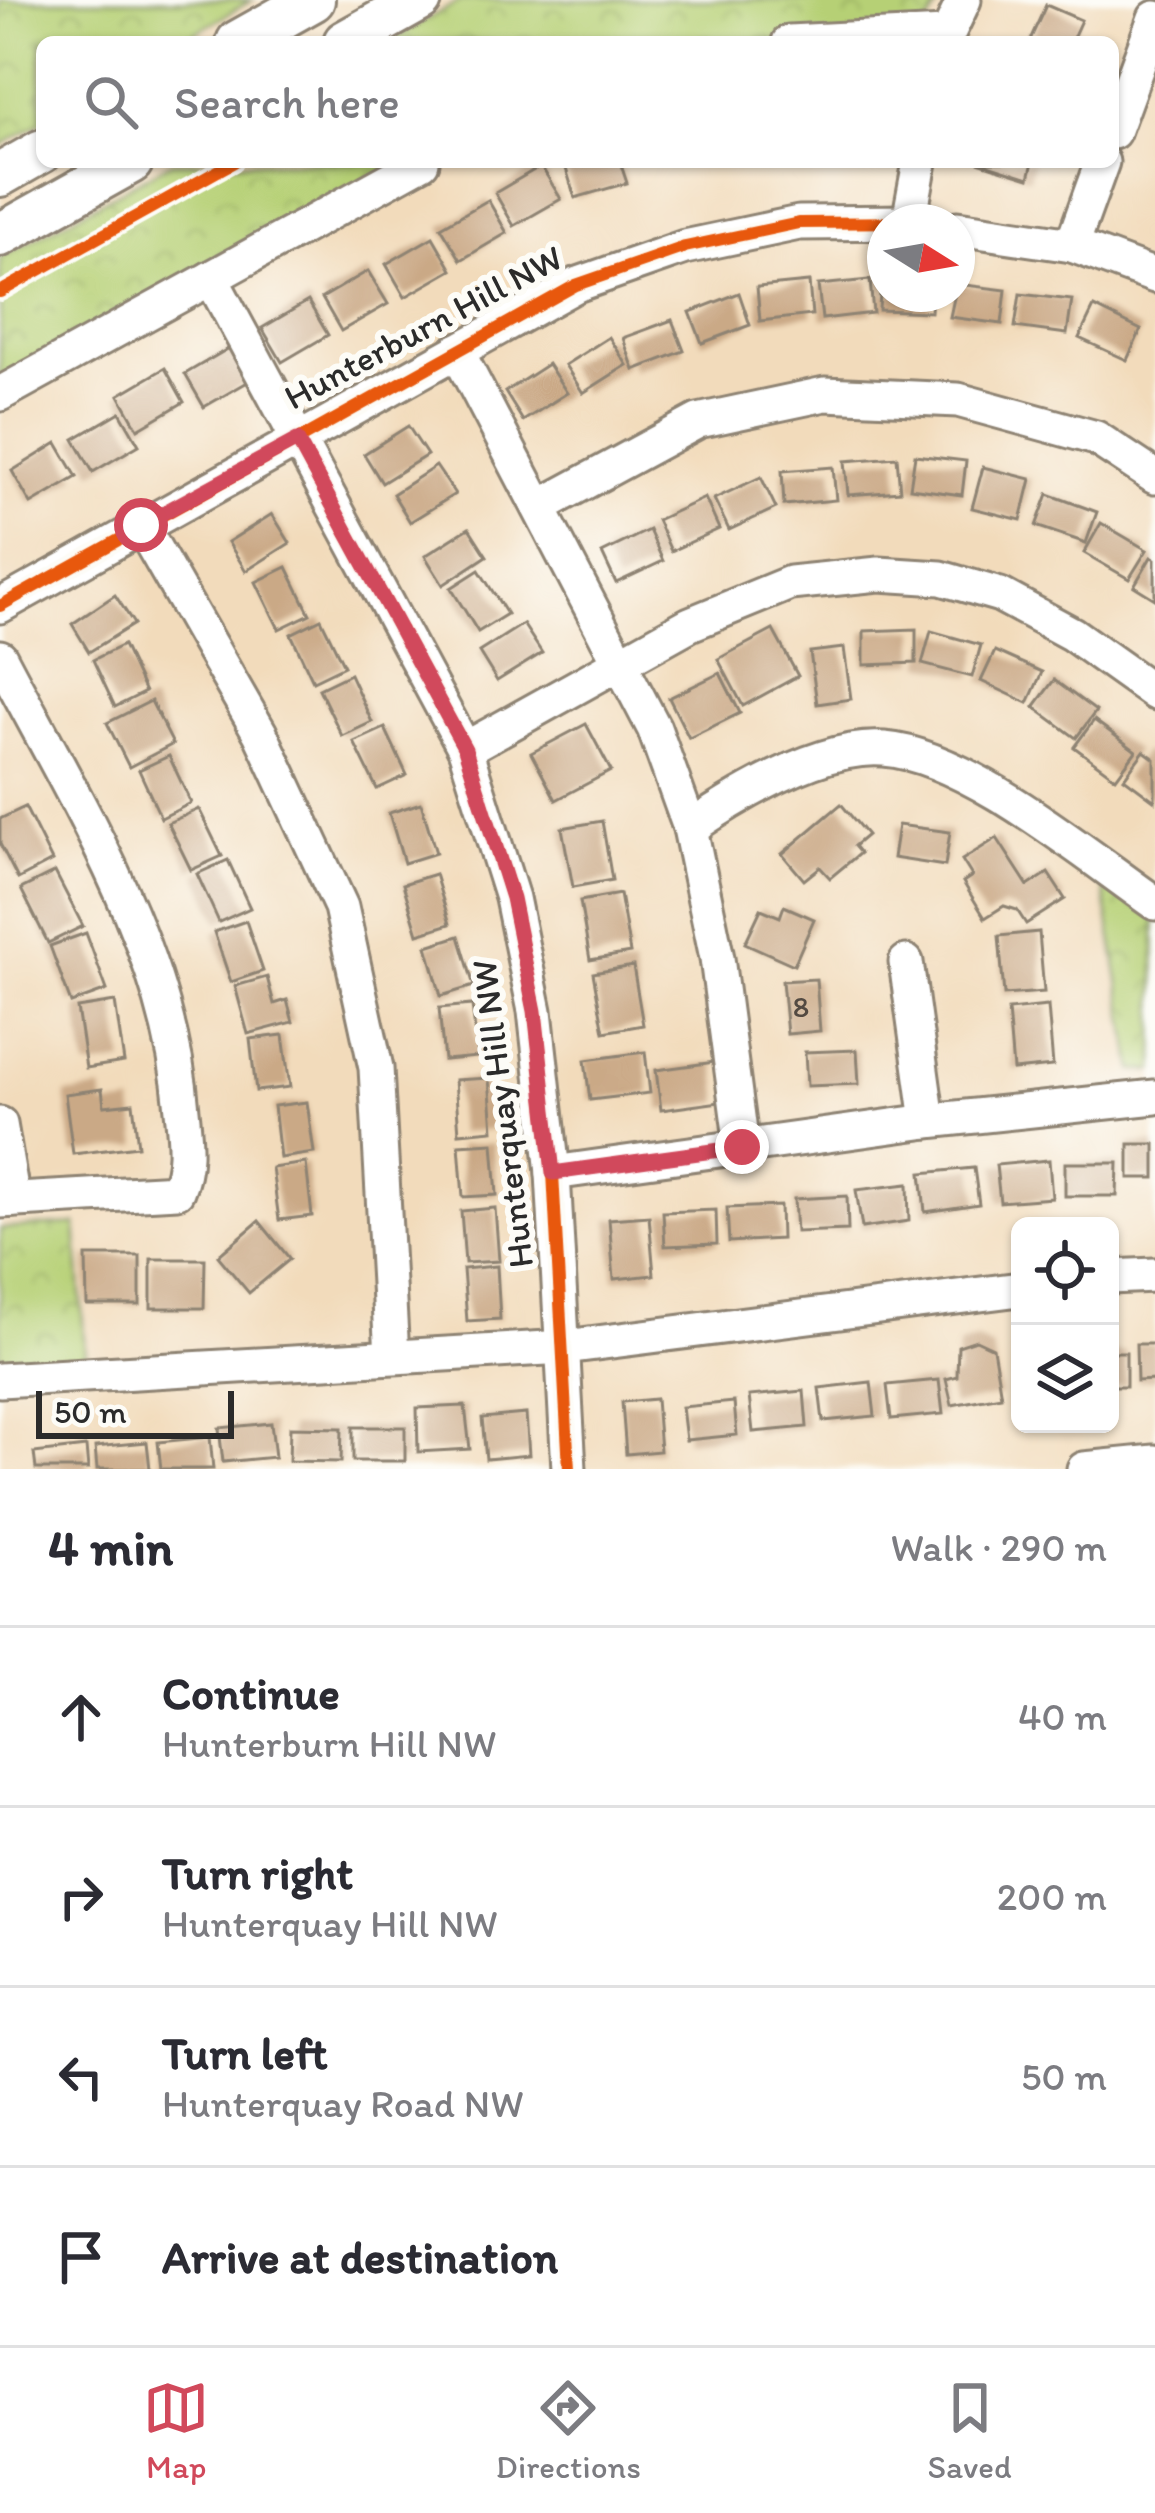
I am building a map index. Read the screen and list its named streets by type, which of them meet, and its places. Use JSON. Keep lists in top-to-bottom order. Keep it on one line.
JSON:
{"streets":{"street":["Hunterburn Hill NW","Hunterquay Hill NW"]},"crossings":[["Hunterburn Hill NW","Hunterquay Hill NW"]],"house_numbers":["8"],"scale_bar":"50 m","north":"right","page":{"search":"Search here","scale":"50 m","heading":["4 min","Walk · 290 m"],"list":[["Continue","Hunterburn Hill NW","40 m"],["Turn right","Hunterquay Hill NW","200 m"],["Turn left","Hunterquay Road NW","50 m"],"Arrive at destination"],"nav":["Map","Directions","Saved"]}}
